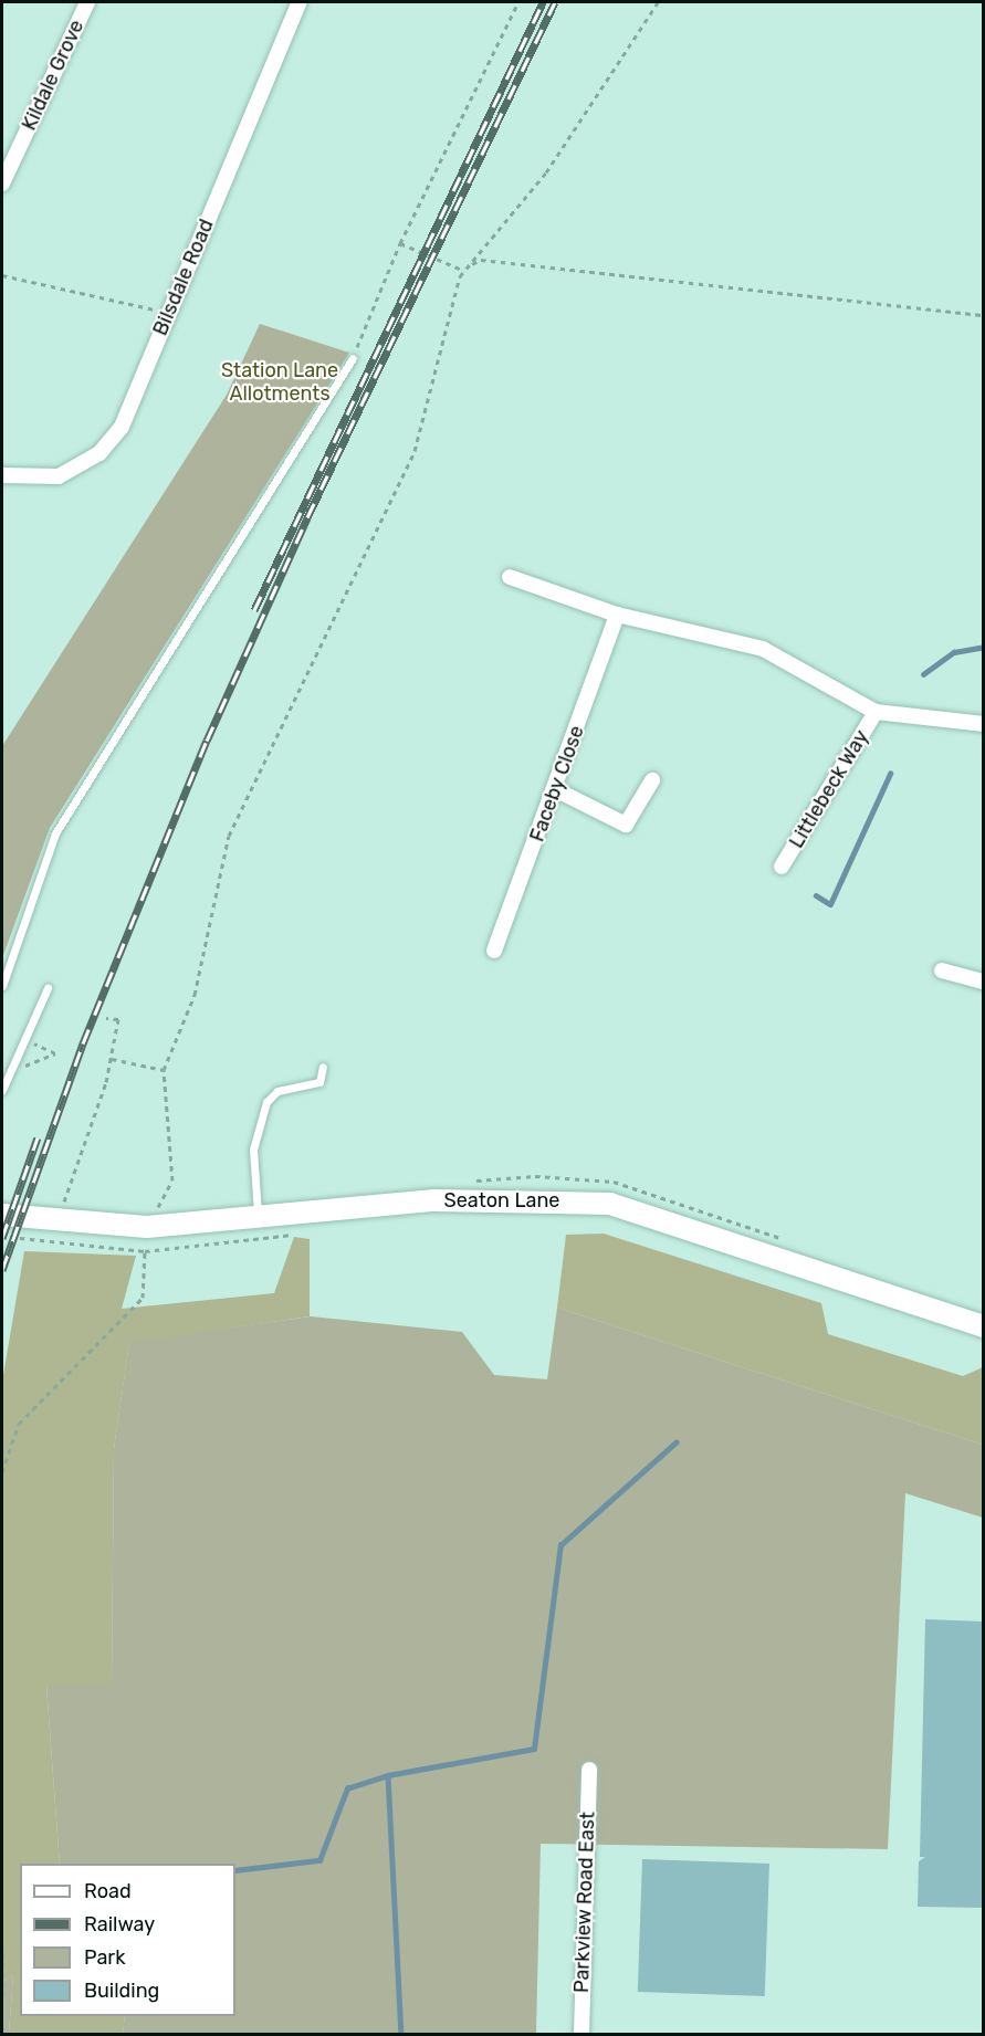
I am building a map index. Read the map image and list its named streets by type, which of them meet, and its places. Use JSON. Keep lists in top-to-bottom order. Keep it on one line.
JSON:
{"streets":{"main road":["Seaton Lane"],"street":["Kildale Grove","Bilsdale Road","Faceby Close","Littlebeck Way","Parkview Road East"]},"parks":["Station Lane Allotments"],"legend":["Road","Railway","Park","Building"]}
